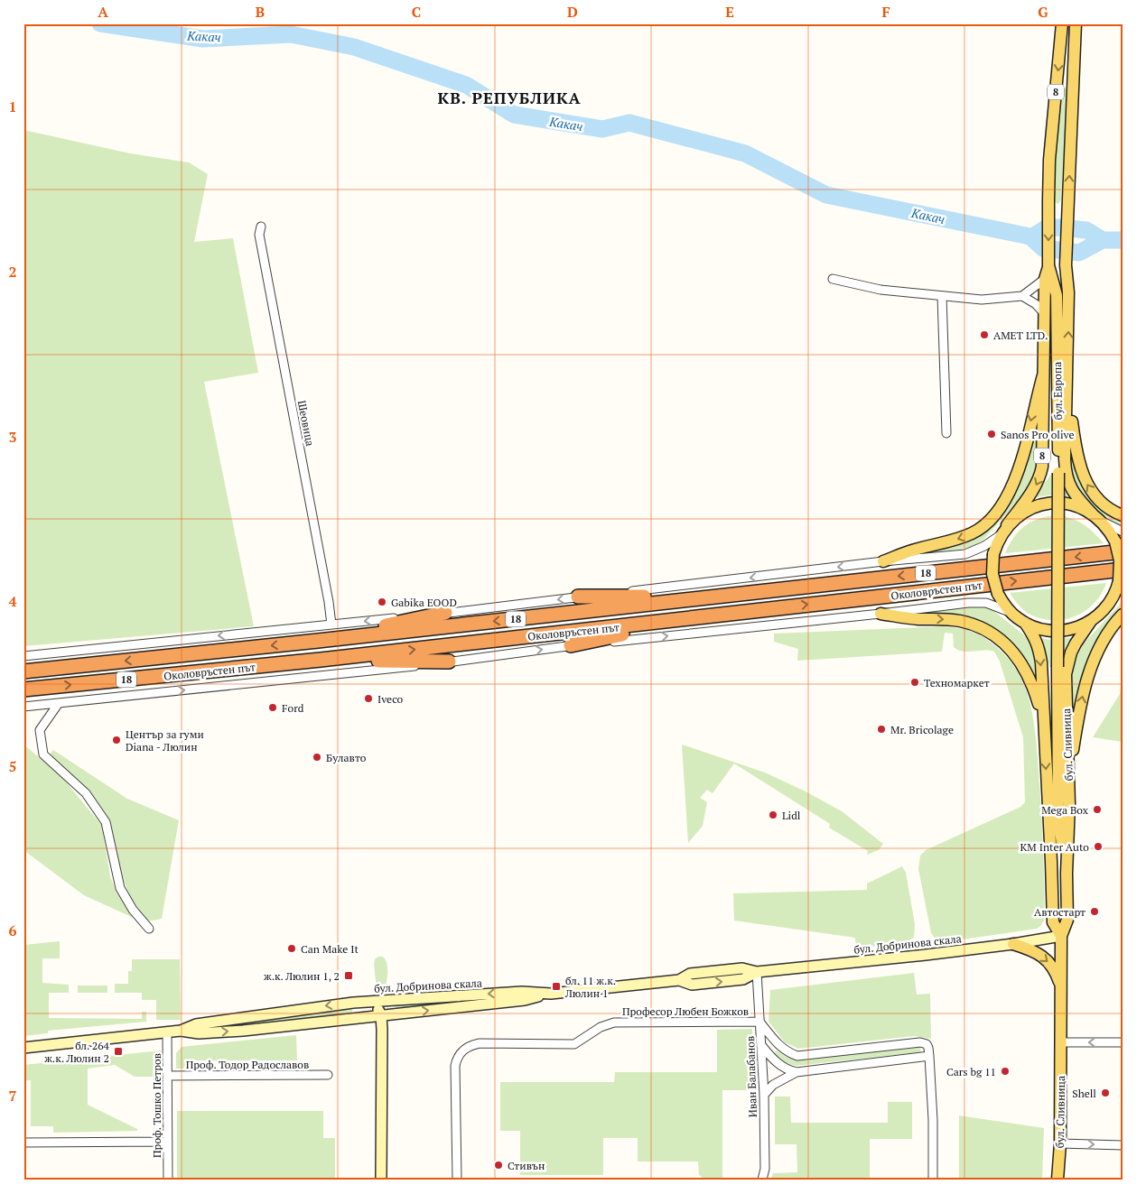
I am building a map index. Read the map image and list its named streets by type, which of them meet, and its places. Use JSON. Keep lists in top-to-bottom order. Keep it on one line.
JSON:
{"streets":{"highway":["18","Околовръстен път"],"main road":["8","бул. Европа","бул. Сливница","бул. Добринова скала"],"street":["Шеовица","Професор Любен Божков","Проф. Тодор Радославов","Иван Балабанов","Проф. Тошко Петров"]},"crossings":[["8","бул. Европа"],["8","Околовръстен път"],["8","бул. Сливница"],["бул. Европа","Околовръстен път"],["бул. Европа","бул. Сливница"],["бул. Сливница","бул. Добринова скала"],["бул. Добринова скала","Иван Балабанов"],["бул. Добринова скала","Проф. Тошко Петров"],["Професор Любен Божков","Иван Балабанов"],["Проф. Тодор Радославов","Проф. Тошко Петров"]],"districts":["КВ. РЕПУБЛИКА"],"water":["Какач"],"places":{"other":["AMET LTD.","Sanos Pro olive","Gabika EOOD","Техномаркет","Iveco","Ford","Mr. Bricolage","Център за гуми Diana - Люлин","Булавто","Mega Box","Lidl","KM Inter Auto","Автостарт","Can Make It","Cars bg 11","Shell","Стивън"],"transit":["ж.к. Люлин 1, 2","бл. 11 ж.к. Люлин 1","бл. 264 ж.к. Люлин 2"]},"grid":{"columns":["A","B","C","D","E","F","G"],"rows":["1","2","3","4","5","6","7"]}}
